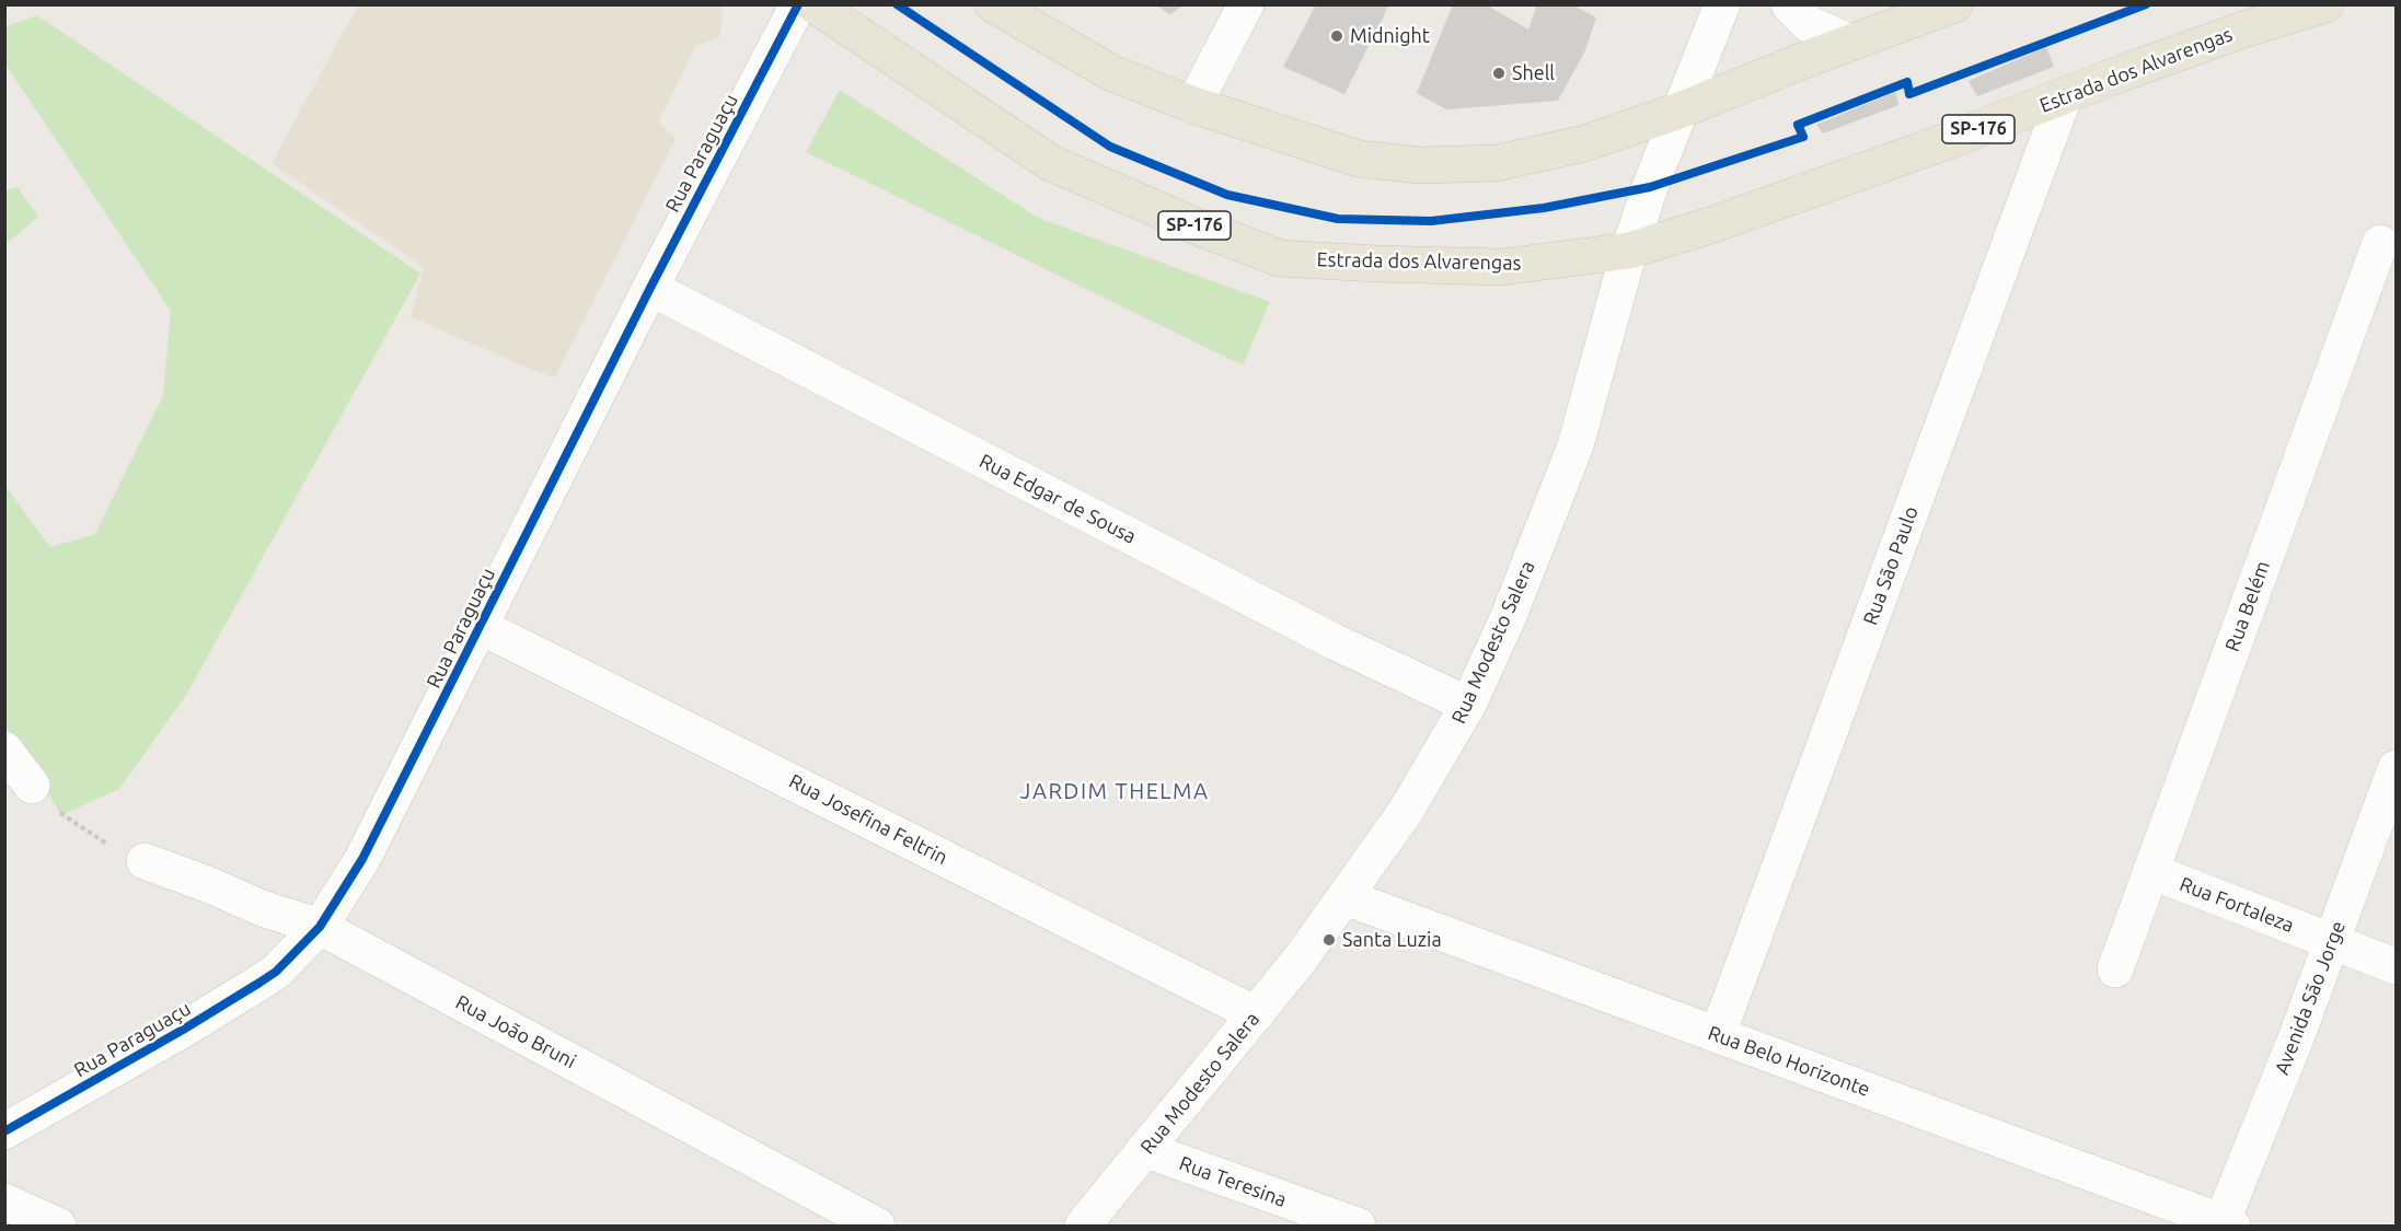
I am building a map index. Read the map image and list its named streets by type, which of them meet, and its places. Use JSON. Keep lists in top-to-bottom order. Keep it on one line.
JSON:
{"streets":{"main road":["Estrada dos Alvarengas","SP-176"],"street":["Rua Paraguaçu","Rua Edgar de Sousa","Rua São Paulo","Rua Belém","Rua Modesto Salera","Rua Josefina Feltrin","Rua Fortaleza","Avenida São Jorge","Rua João Bruni","Rua Belo Horizonte","Rua Teresina"]},"crossings":[["Estrada dos Alvarengas","Rua São Paulo"],["Estrada dos Alvarengas","Rua Modesto Salera"],["Rua Paraguaçu","Rua Edgar de Sousa"],["Rua Paraguaçu","Rua Josefina Feltrin"],["Rua Paraguaçu","Rua João Bruni"],["Rua Edgar de Sousa","Rua Modesto Salera"],["Rua São Paulo","Rua Belo Horizonte"],["Rua Belém","Rua Fortaleza"],["Rua Modesto Salera","Rua Josefina Feltrin"],["Rua Modesto Salera","Rua Belo Horizonte"],["Rua Modesto Salera","Rua Teresina"],["Rua Fortaleza","Avenida São Jorge"],["Avenida São Jorge","Rua Belo Horizonte"]],"districts":["JARDIM THELMA"],"places":["Midnight","Shell","Santa Luzia"]}
